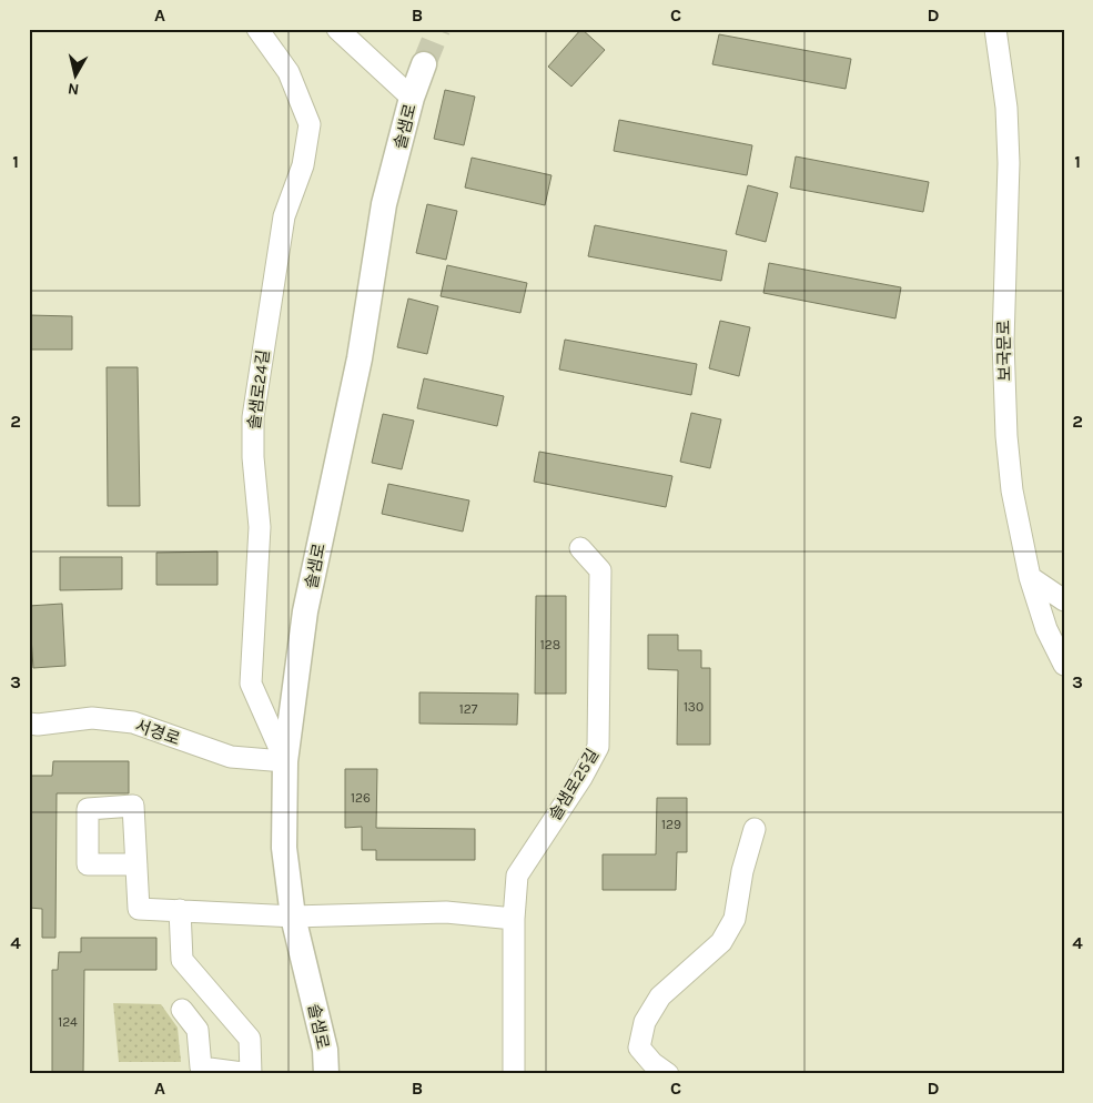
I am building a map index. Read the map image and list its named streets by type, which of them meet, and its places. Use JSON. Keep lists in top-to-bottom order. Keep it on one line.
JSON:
{"streets":{"main road":["솔샘로"],"street":["보국문로","솔샘로24길","서경로","솔샘로25길"]},"crossings":[["솔샘로","솔샘로24길"],["솔샘로","서경로"],["솔샘로24길","서경로"]],"house_numbers":["128","130","127","126","129","124"],"north":"bottom","grid":{"columns":["A","B","C","D"],"rows":["1","2","3","4"]}}
